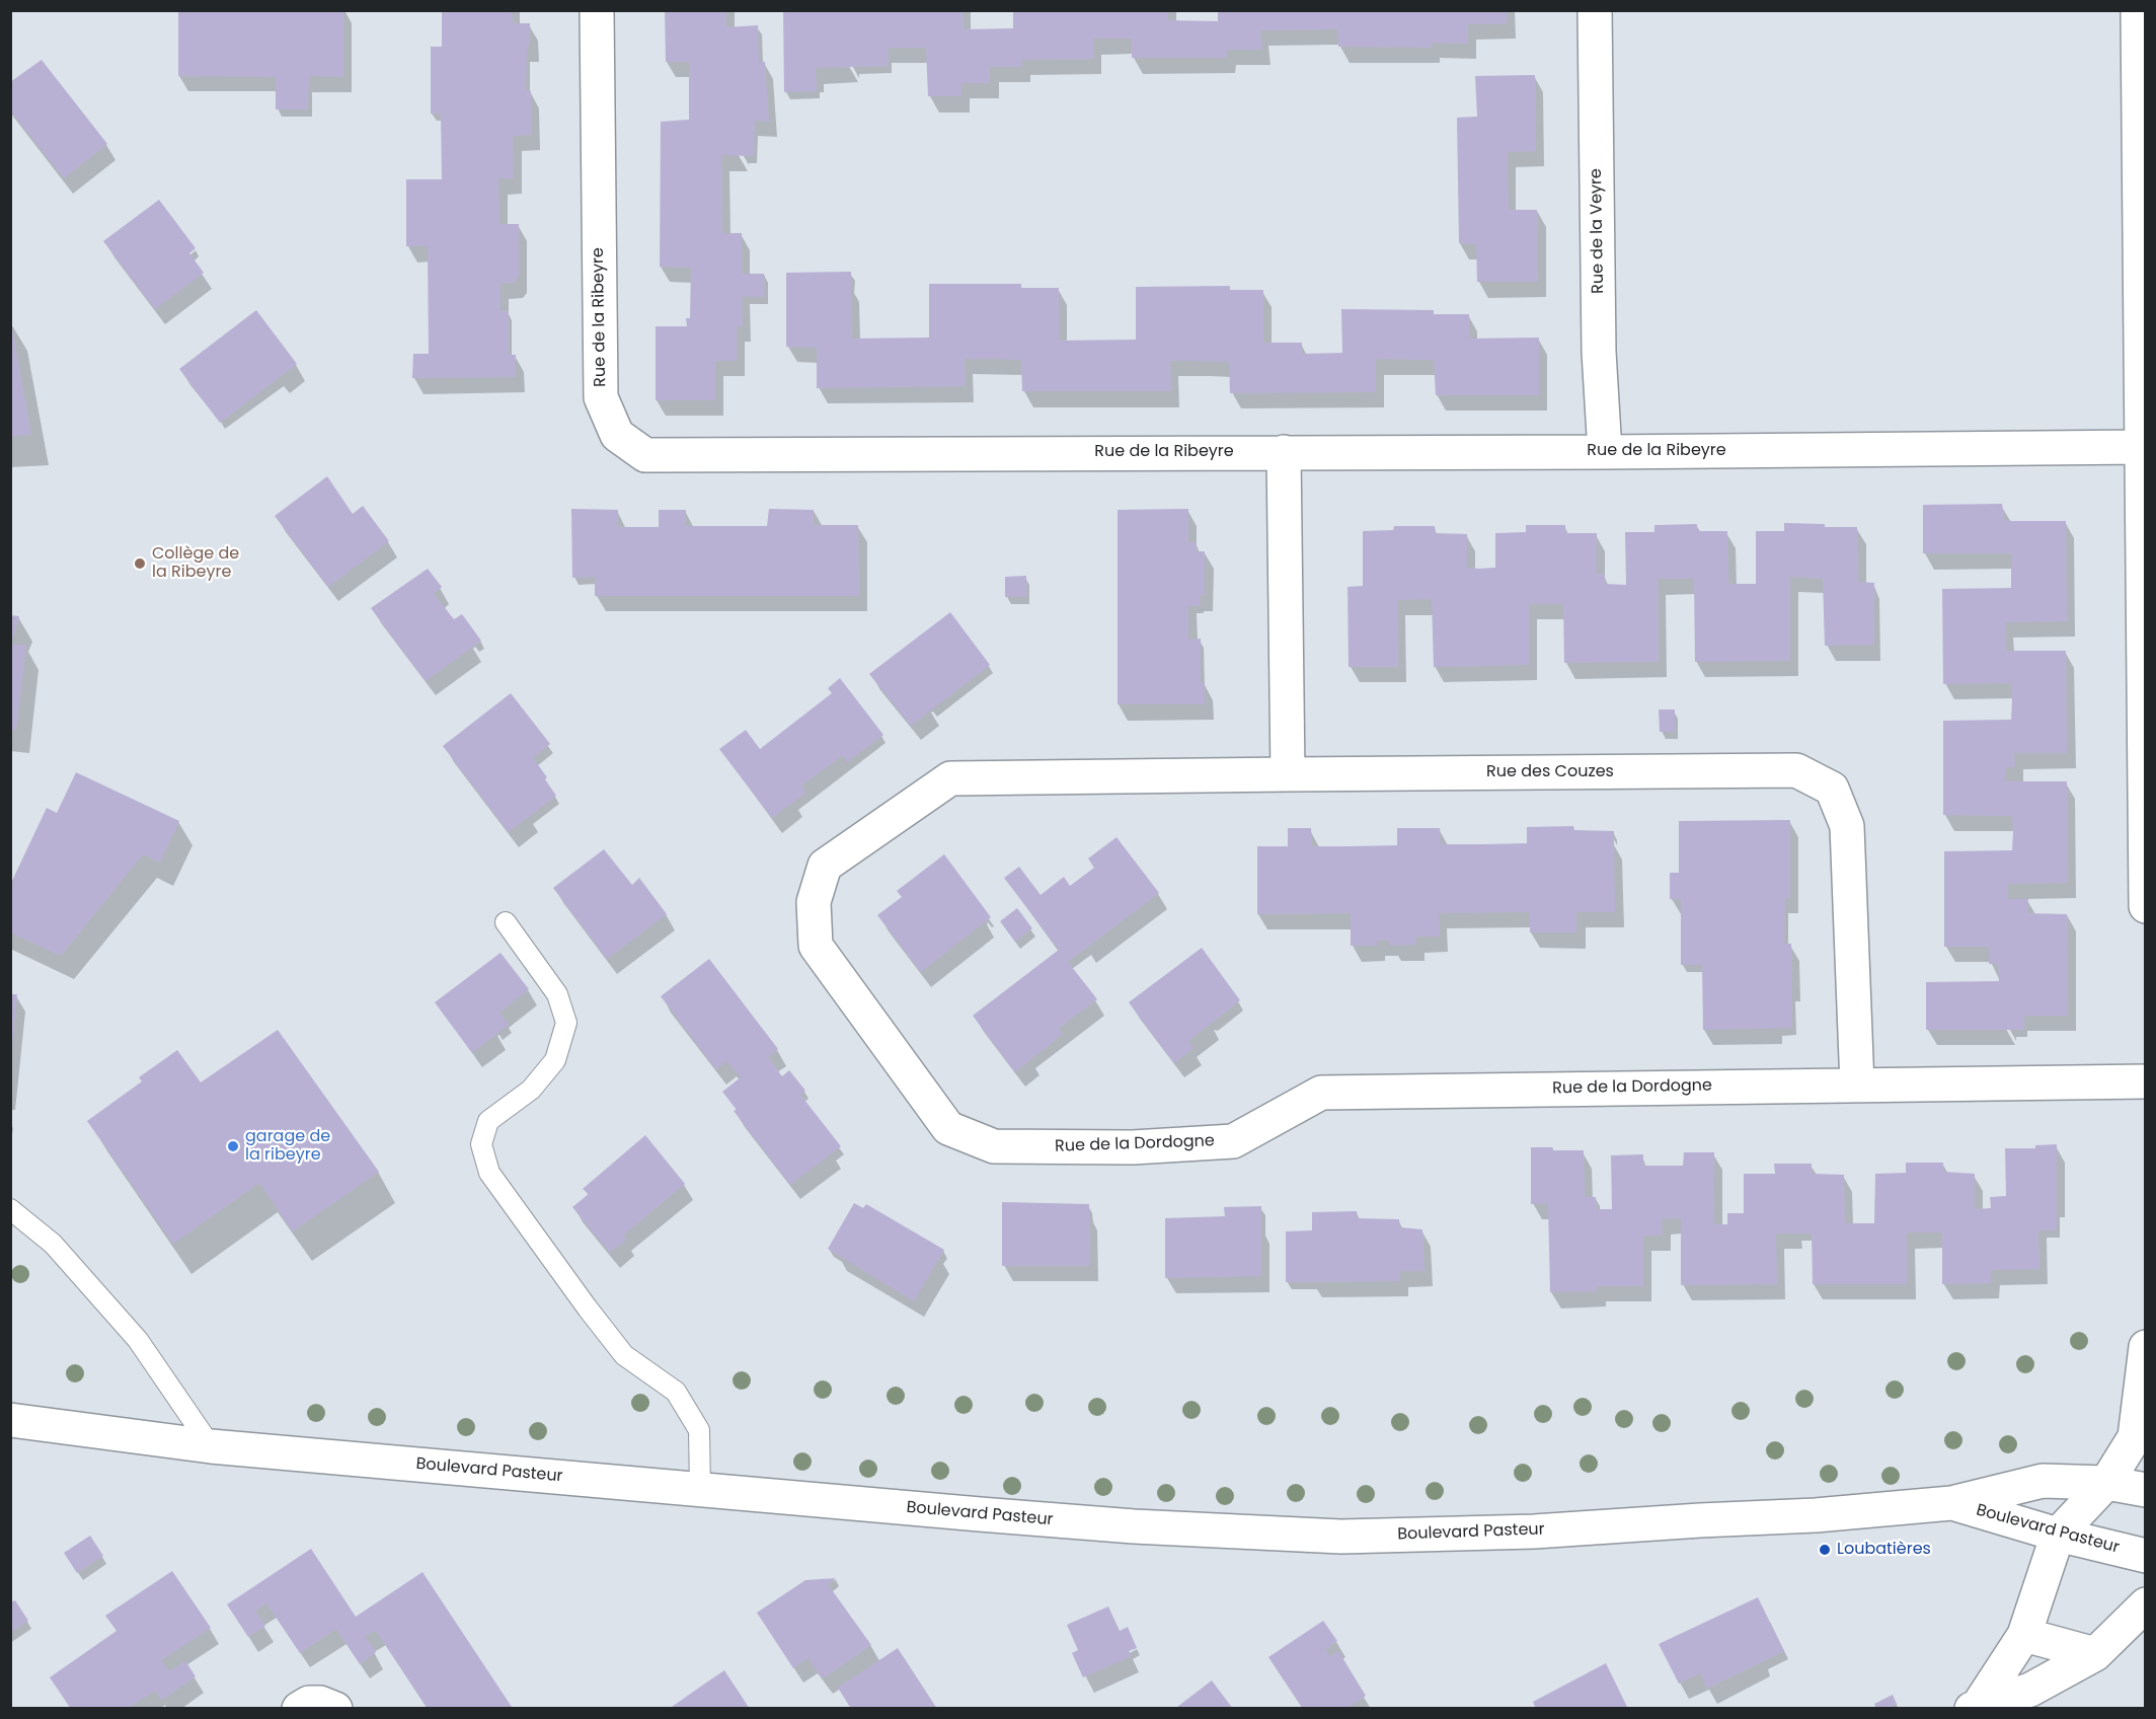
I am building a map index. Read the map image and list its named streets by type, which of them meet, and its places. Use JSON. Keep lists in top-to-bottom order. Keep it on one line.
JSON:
{"streets":{"street":["Rue de la Veyre","Rue de la Ribeyre","Rue des Couzes","Rue de la Dordogne","Boulevard Pasteur"]},"crossings":[["Rue de la Veyre","Rue de la Ribeyre"],["Rue des Couzes","Rue de la Dordogne"]],"places":["Collège de la Ribeyre","garage de la ribeyre","Loubatières"]}
